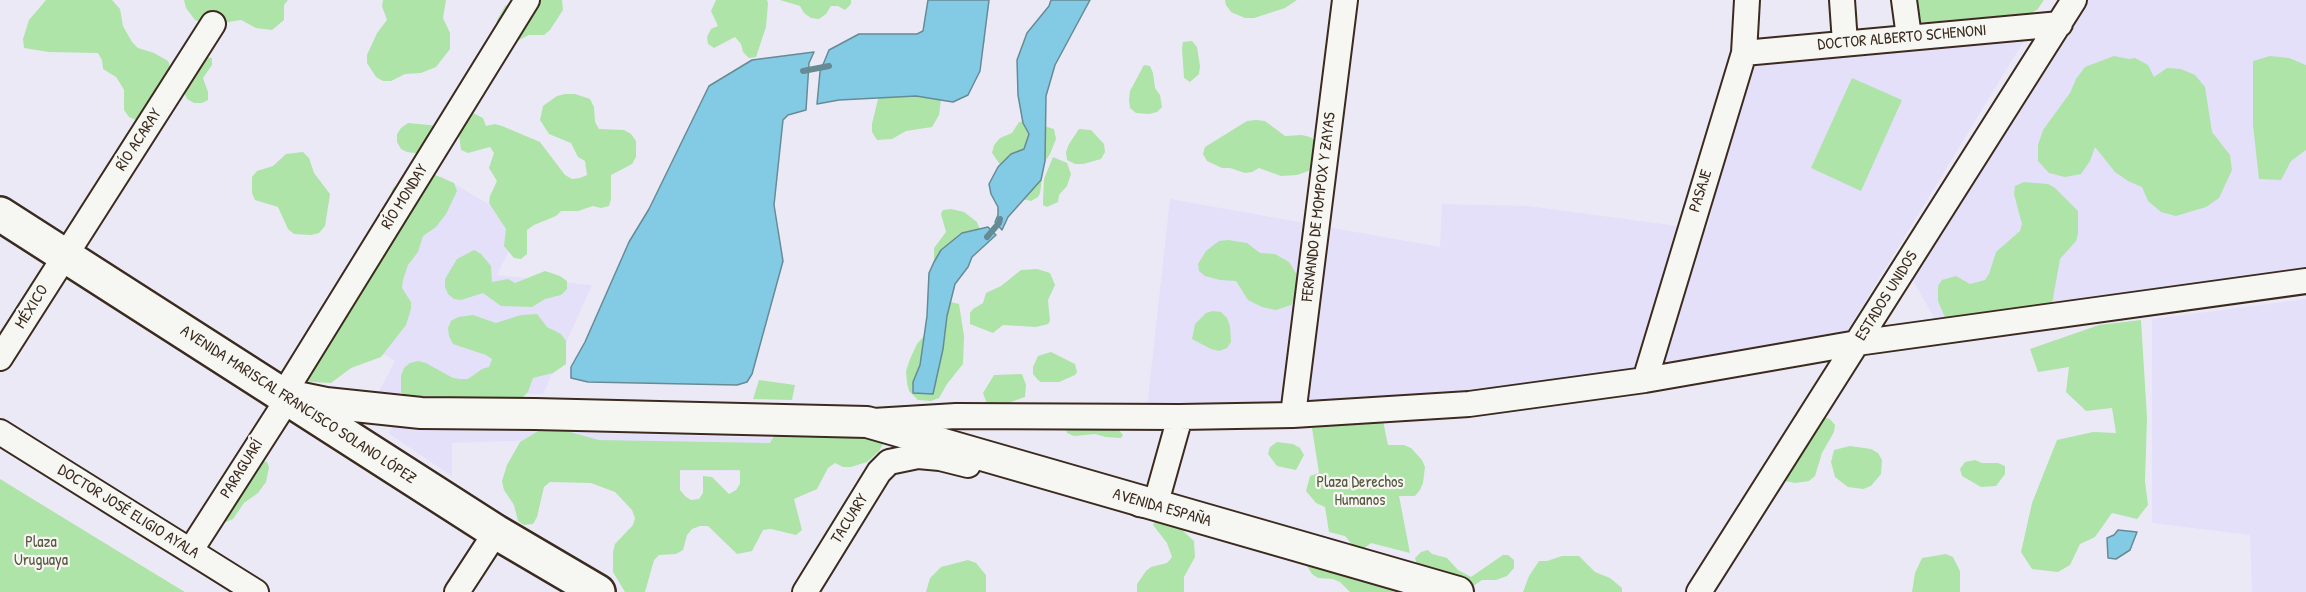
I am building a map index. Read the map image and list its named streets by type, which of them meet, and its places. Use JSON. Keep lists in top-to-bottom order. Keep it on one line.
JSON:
{"streets":{"highway":["AVENIDA MARISCAL FRANCISCO SOLANO LÓPEZ"],"main road":["AVENIDA ESPAÑA"],"street":["DOCTOR ALBERTO SCHENONI","RÍO ACARAY","PASAJE","RÍO MONDAY","FERNANDO DE MOMPOX Y ZAYAS","ESTADOS UNIDOS","MÉXICO","PARAGUARÍ","DOCTOR JOSÉ ELIGIO AYALA","TACUARY"]},"crossings":[["DOCTOR ALBERTO SCHENONI","PASAJE"],["DOCTOR ALBERTO SCHENONI","ESTADOS UNIDOS"],["RÍO ACARAY","MÉXICO"],["RÍO ACARAY","AVENIDA MARISCAL FRANCISCO SOLANO LÓPEZ"],["RÍO MONDAY","AVENIDA MARISCAL FRANCISCO SOLANO LÓPEZ"],["RÍO MONDAY","PARAGUARÍ"],["RÍO MONDAY","AVENIDA ESPAÑA"],["MÉXICO","AVENIDA MARISCAL FRANCISCO SOLANO LÓPEZ"],["AVENIDA MARISCAL FRANCISCO SOLANO LÓPEZ","PARAGUARÍ"],["AVENIDA MARISCAL FRANCISCO SOLANO LÓPEZ","AVENIDA ESPAÑA"],["PARAGUARÍ","AVENIDA ESPAÑA"],["AVENIDA ESPAÑA","TACUARY"]],"parks":["Plaza Derechos Humanos","Plaza Uruguaya"]}
